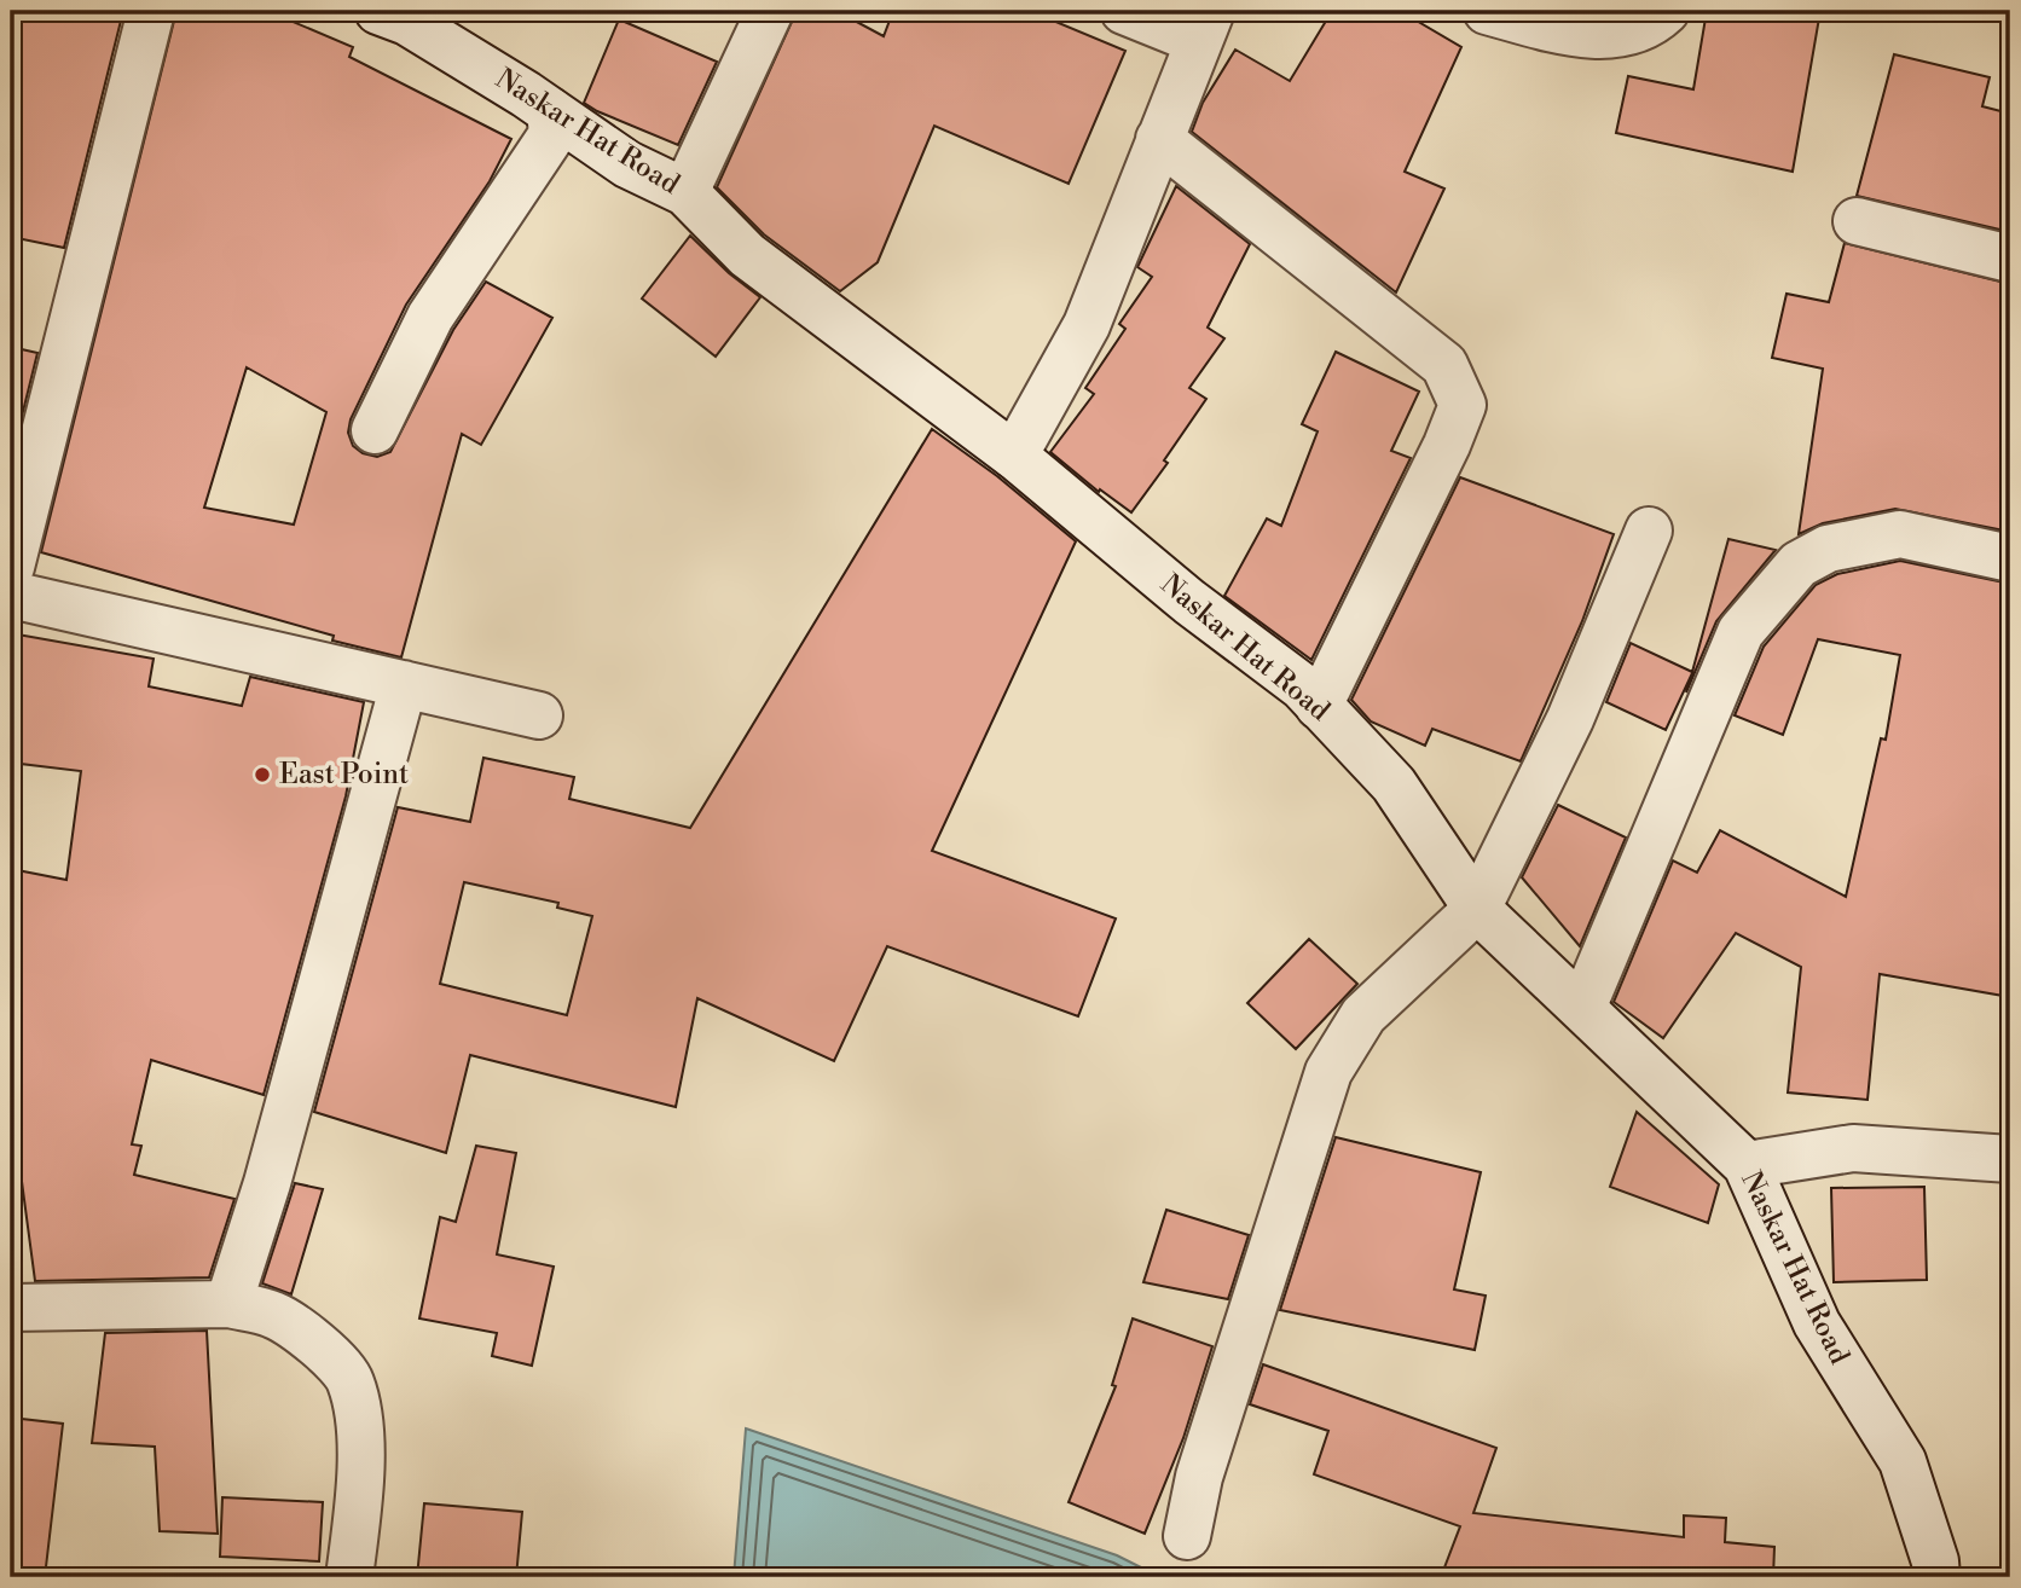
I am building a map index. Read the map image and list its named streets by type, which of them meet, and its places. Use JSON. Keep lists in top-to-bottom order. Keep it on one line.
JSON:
{"streets":{"street":["Naskar Hat Road"]},"places":["East Point"]}
